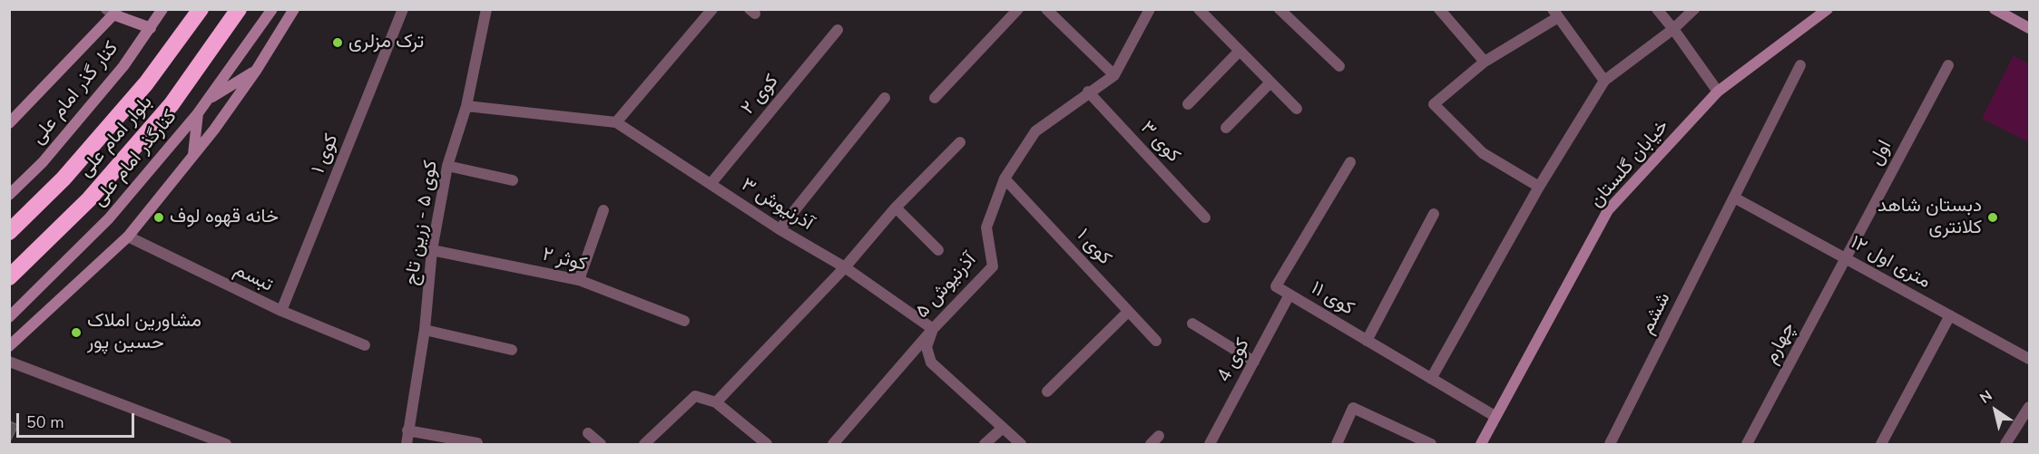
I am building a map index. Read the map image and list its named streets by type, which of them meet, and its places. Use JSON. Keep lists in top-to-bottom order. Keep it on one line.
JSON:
{"streets":{"highway":["بلوار امام علی"],"street":["کنار گذر امام علی","کوی ۲","کوی ۳","اول","کوی ۱","کنارگذر امام علی","خیابان گلستان","آذرنیوش ۳","کوی ۵ - زرین تاج","کوثر ۲","۱۲ متری اول","تبسم","آذرنیوش ۵","کوی ۱۱","ششم","چهارم","کوی 4"]},"crossings":[["کوی ۲","آذرنیوش ۳"],["کوی ۳","آذرنیوش ۵"],["اول","۱۲ متری اول"],["اول","چهارم"],["کوی ۱","تبسم"],["کوی ۱","آذرنیوش ۵"],["خیابان گلستان","کوی ۱۱"],["آذرنیوش ۳","کوی ۵ - زرین تاج"],["آذرنیوش ۳","آذرنیوش ۵"],["کوی ۵ - زرین تاج","کوثر ۲"],["۱۲ متری اول","ششم"],["۱۲ متری اول","چهارم"],["کوی ۱۱","کوی 4"]],"places":["ترک مزلری","خانه قهوه لوف","دبستان شاهد کلانتری","مشاورین املاک حسین پور"],"scale_bar":"50 m","north":"top left"}
